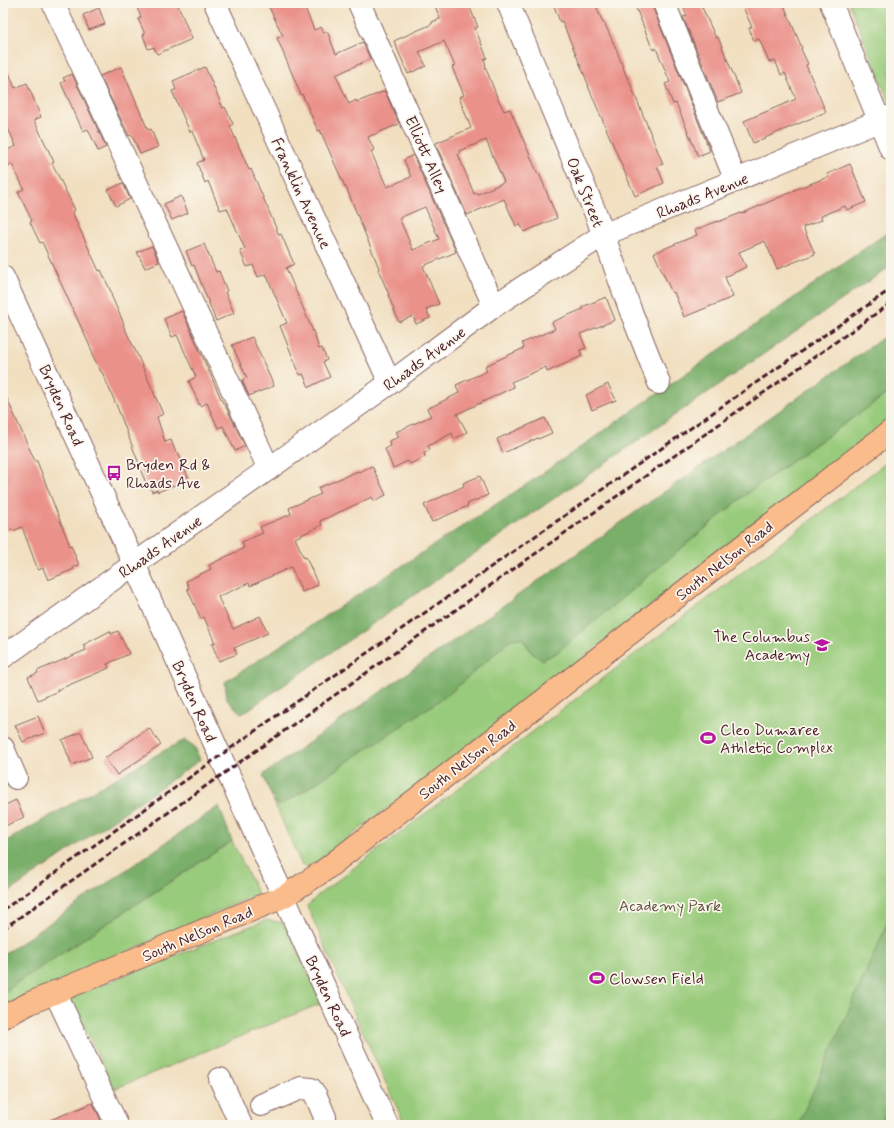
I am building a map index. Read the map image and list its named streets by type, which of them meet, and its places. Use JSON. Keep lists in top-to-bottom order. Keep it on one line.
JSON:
{"streets":{"main road":["South Nelson Road"],"street":["Elliott Alley","Oak Street","Franklin Avenue","Rhoads Avenue","Bryden Road"]},"crossings":[["Elliott Alley","Rhoads Avenue"],["Oak Street","Rhoads Avenue"],["Franklin Avenue","Rhoads Avenue"],["Rhoads Avenue","Bryden Road"],["Bryden Road","South Nelson Road"]],"parks":["Academy Park"],"places":{"bus stop":["Bryden Rd & Rhoads Ave"],"school or university":["The Columbus Academy"],"sports":["Cleo Dumaree Athletic Complex","Clowsen Field"]}}
